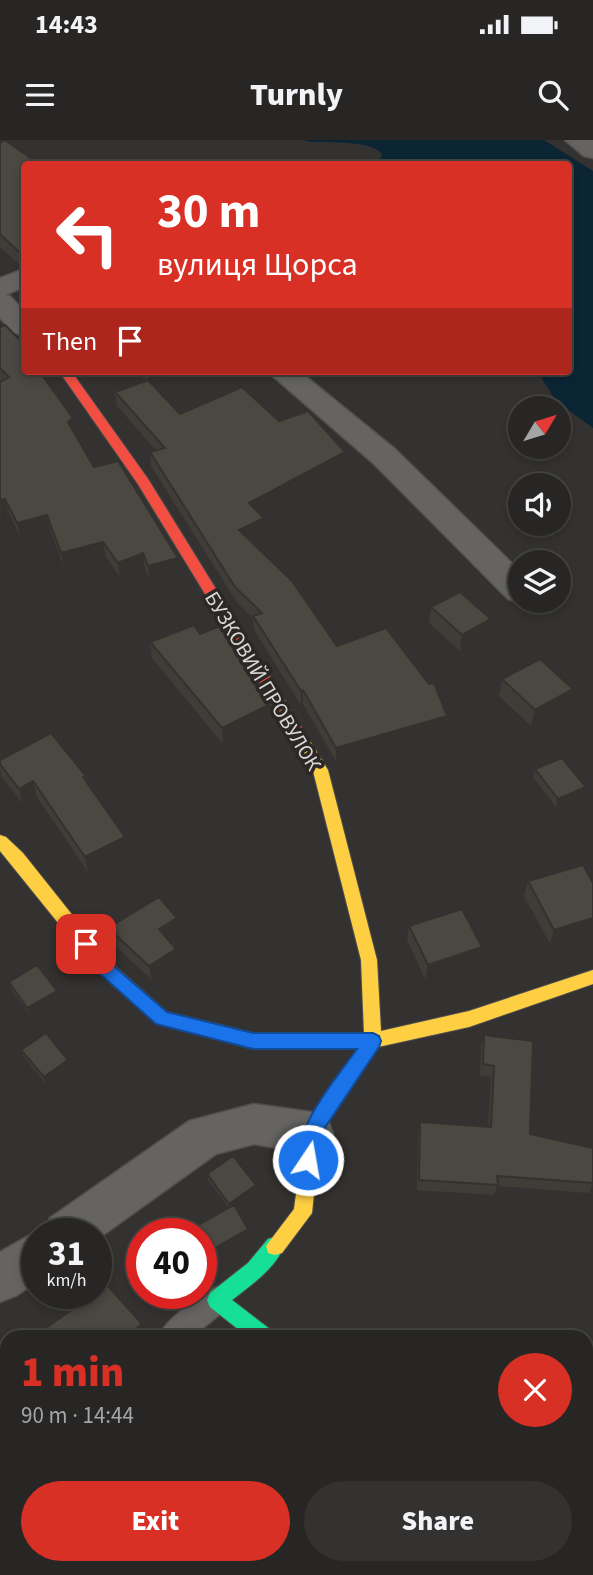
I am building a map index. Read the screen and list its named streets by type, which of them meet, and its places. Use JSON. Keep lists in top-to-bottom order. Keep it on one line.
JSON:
{"streets":{"street":["БУЗКОВИЙ ПРОВУЛОК"]},"north":"top right","page":{"status":"14:43","header":"Turnly","turn":["30 m","вулиця Щорса"],"then":"Then","speed":"31 km/h","limit":"40","heading":["1 min","90 m · 14:44"],"buttons":["Exit","Share"]}}
